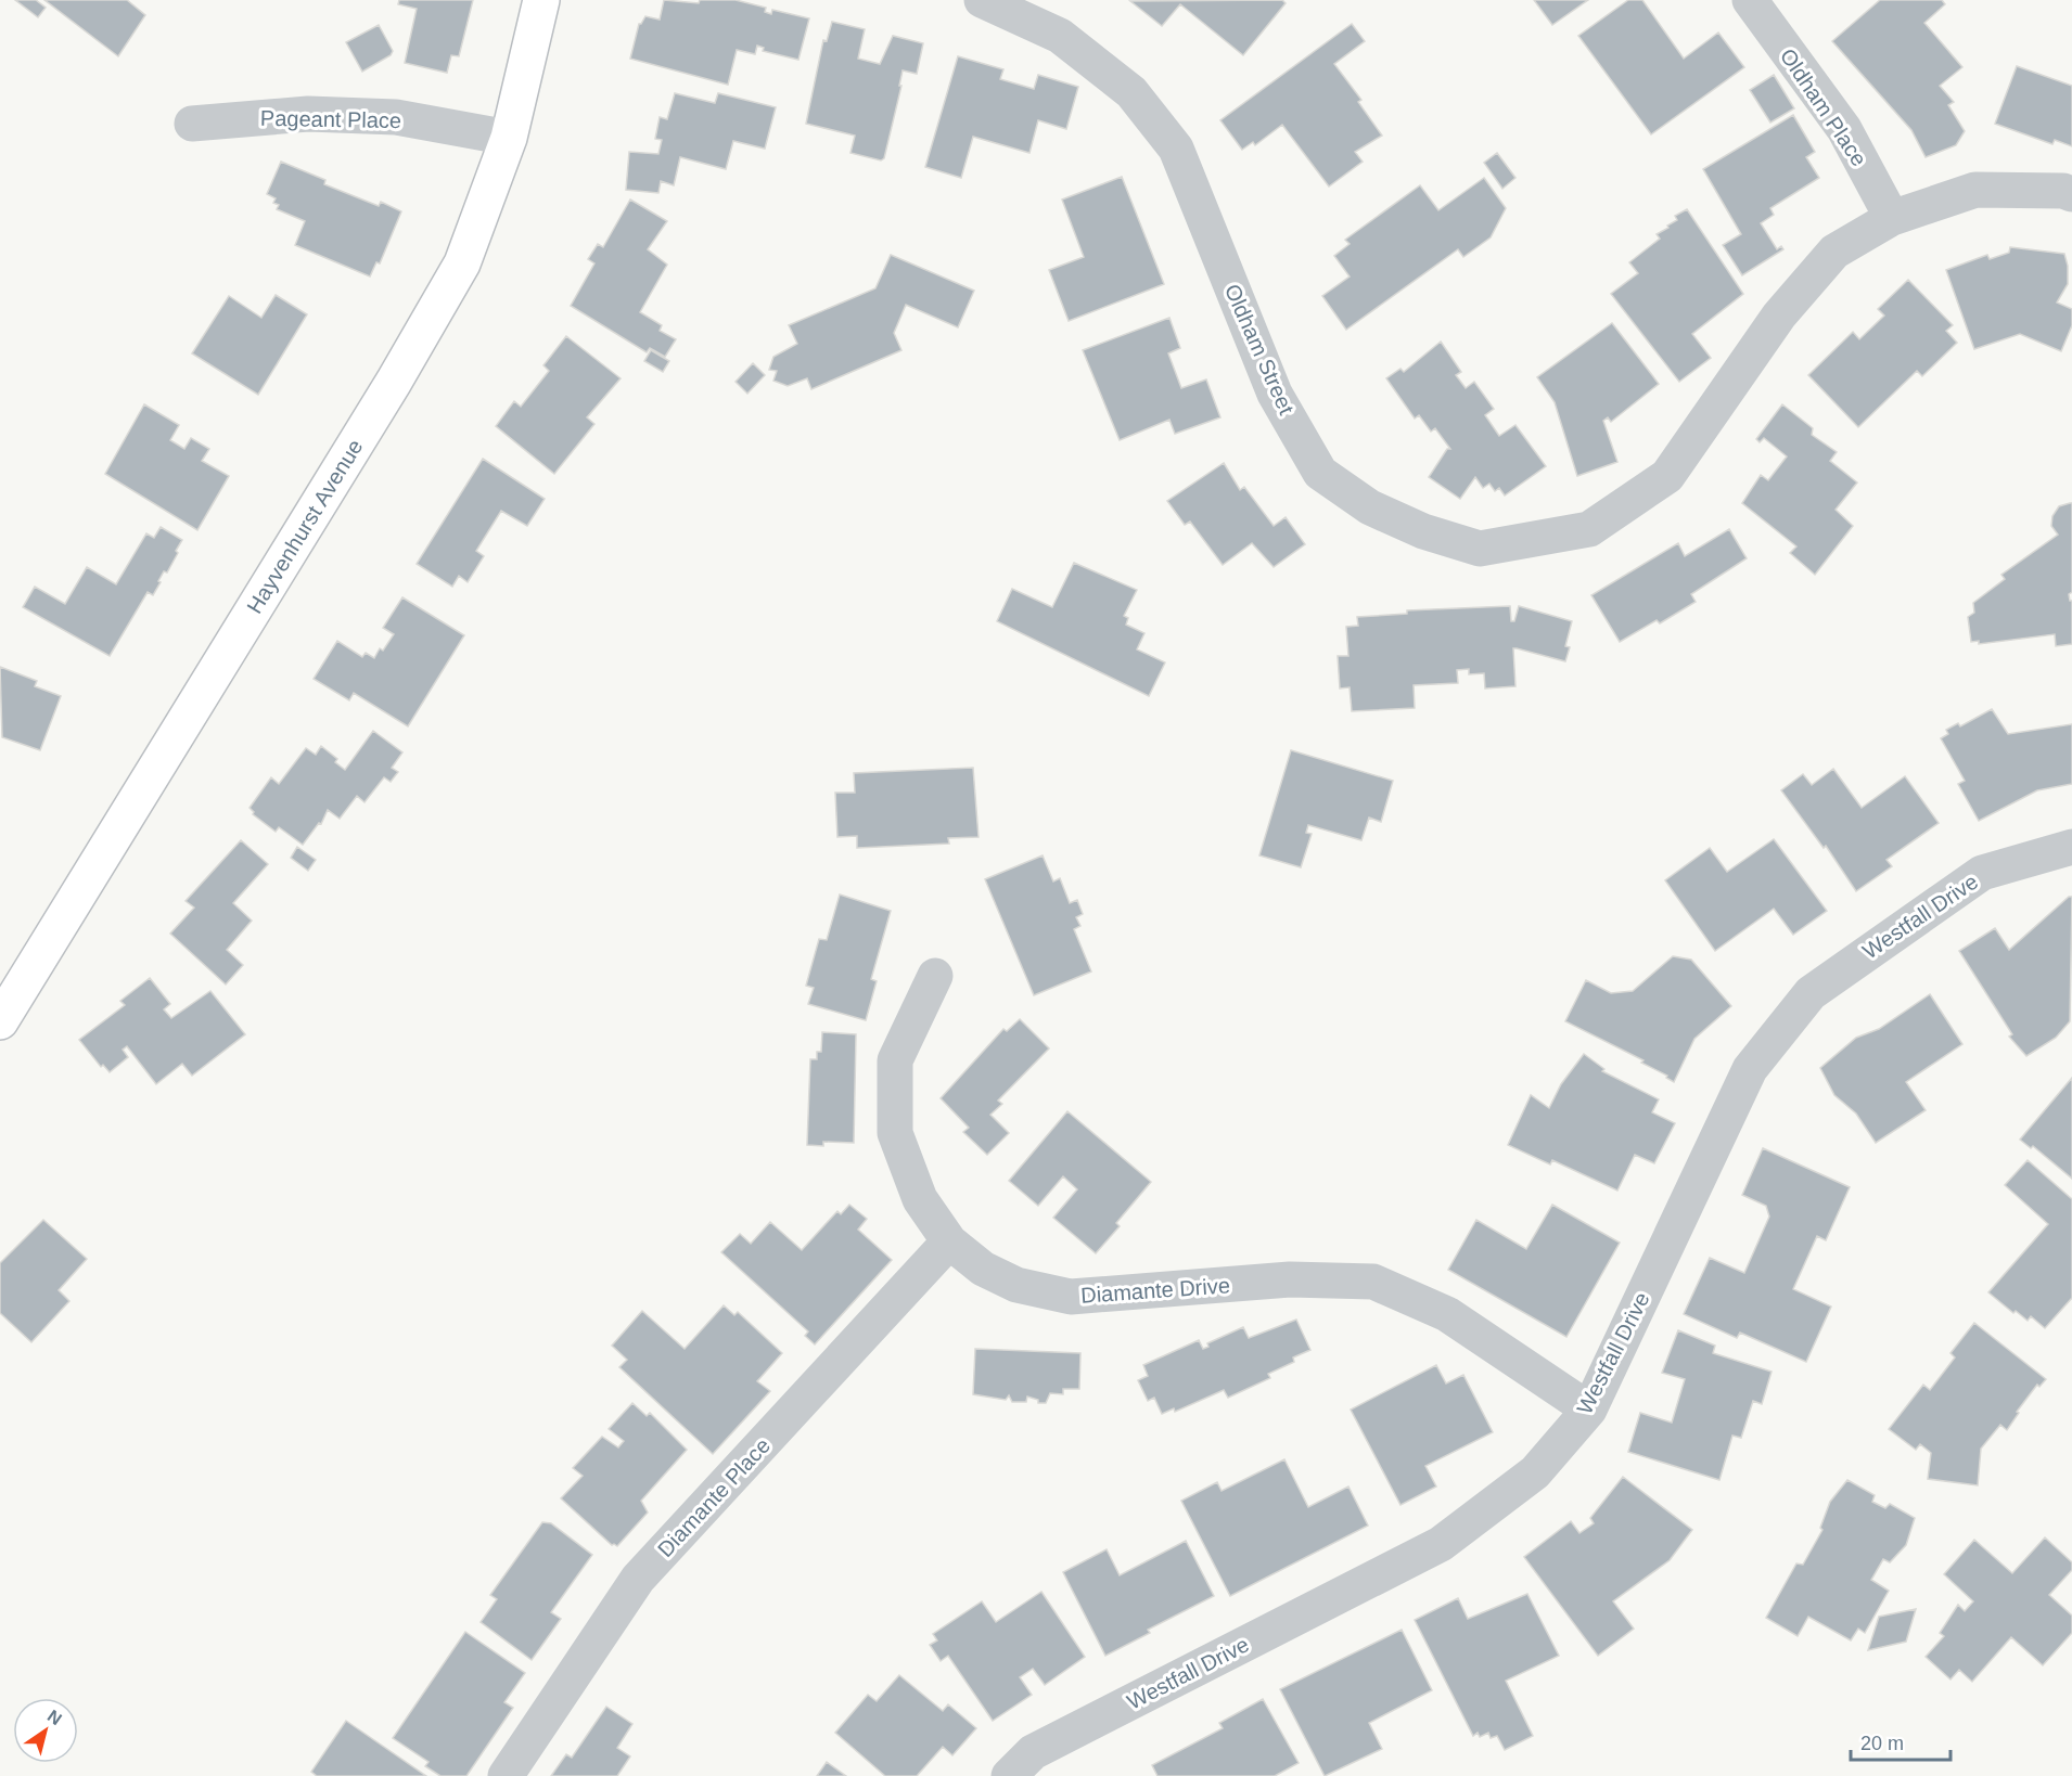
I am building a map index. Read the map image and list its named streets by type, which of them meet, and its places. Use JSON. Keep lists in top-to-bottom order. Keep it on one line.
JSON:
{"streets":{"main road":["Hayvenhurst Avenue"],"street":["Oldham Place","Pageant Place","Oldham Street","Westfall Drive","Diamante Drive","Diamante Place"]},"crossings":[["Oldham Place","Oldham Street"],["Pageant Place","Hayvenhurst Avenue"],["Westfall Drive","Diamante Drive"],["Diamante Drive","Diamante Place"]],"scale_bar":"20 m","north":"top right"}
